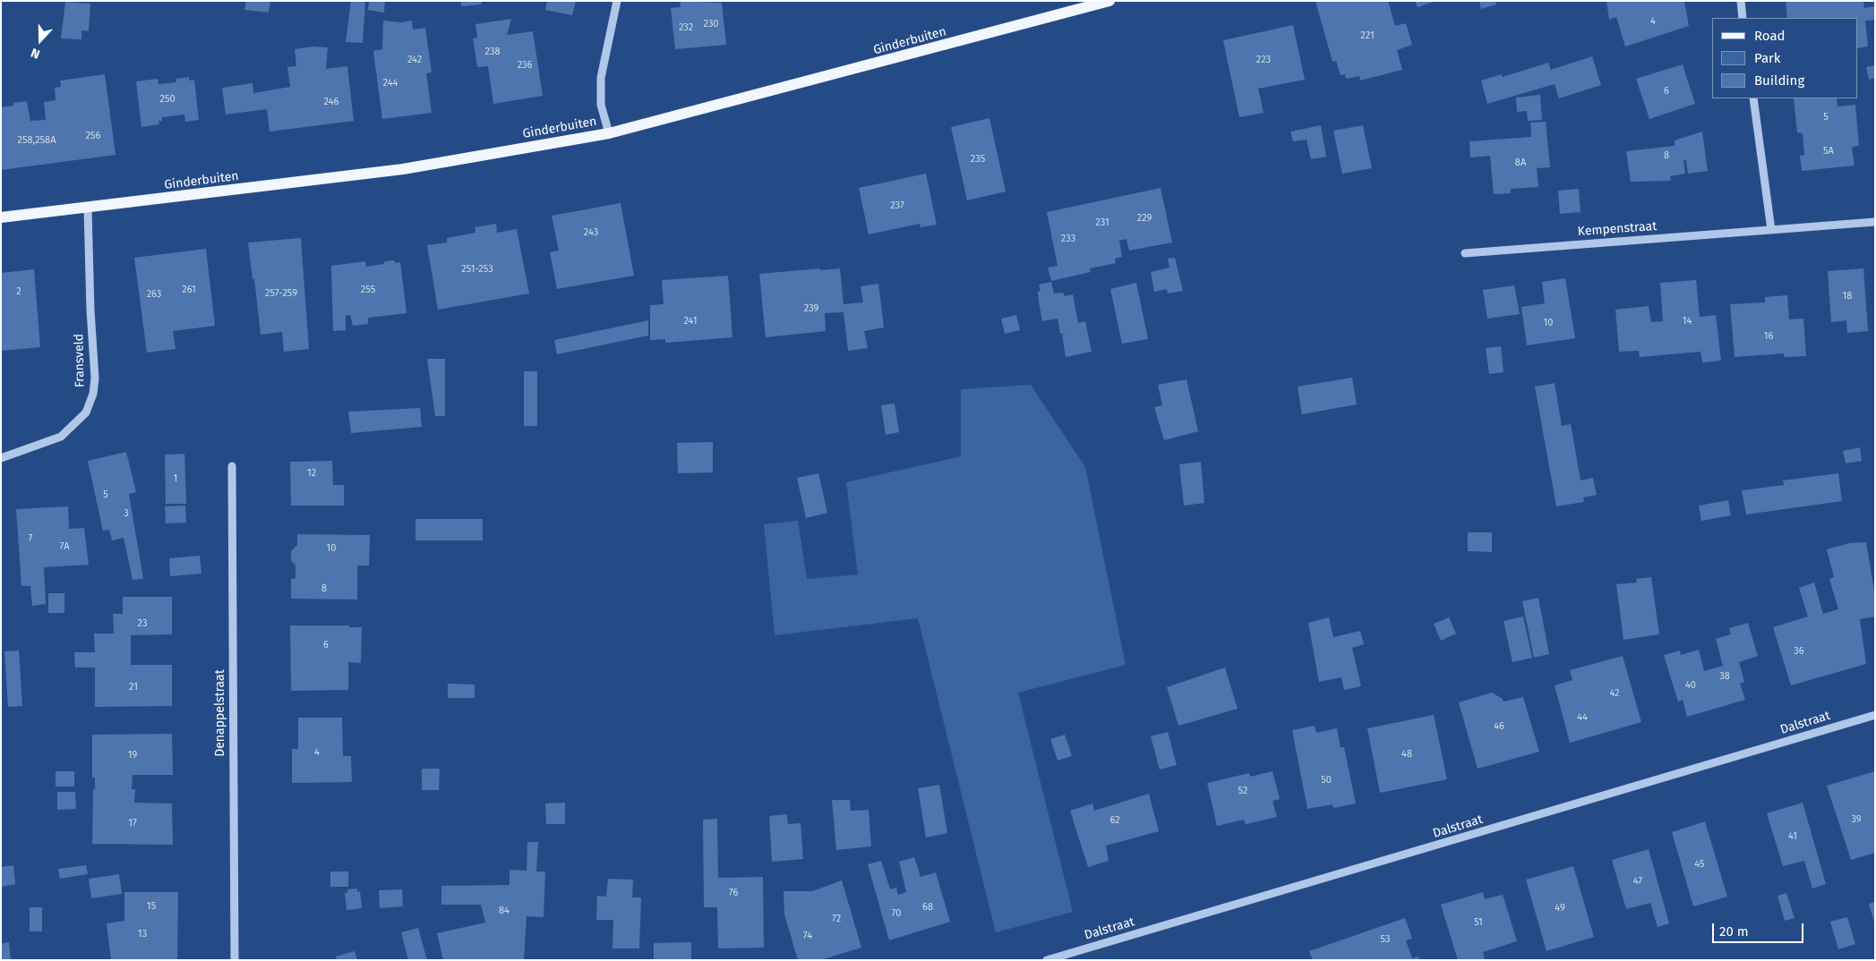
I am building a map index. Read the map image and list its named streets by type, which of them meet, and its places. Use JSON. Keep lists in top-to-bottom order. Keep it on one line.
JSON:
{"streets":{"main road":["Ginderbuiten"],"street":["Kempenstraat","Fransveld","Denappelstraat","Dalstraat"]},"crossings":[["Ginderbuiten","Fransveld"]],"house_numbers":["4","230","232","221","238","242","223","236","244","6","250","246","5","256","258,258A","5A","8","235","8A","237","229","231","243","233","251-253","261","255","2","257-259","263","18","239","241","14","10","16","12","1","5","3","7","7A","10","8","23","6","36","38","40","21","42","44","46","4","48","19","50","52","39","62","17","41","45","47","76","15","68","49","84","70","72","51","13","74","53"],"legend":["Road","Park","Building"],"scale_bar":"20 m","north":"bottom"}
